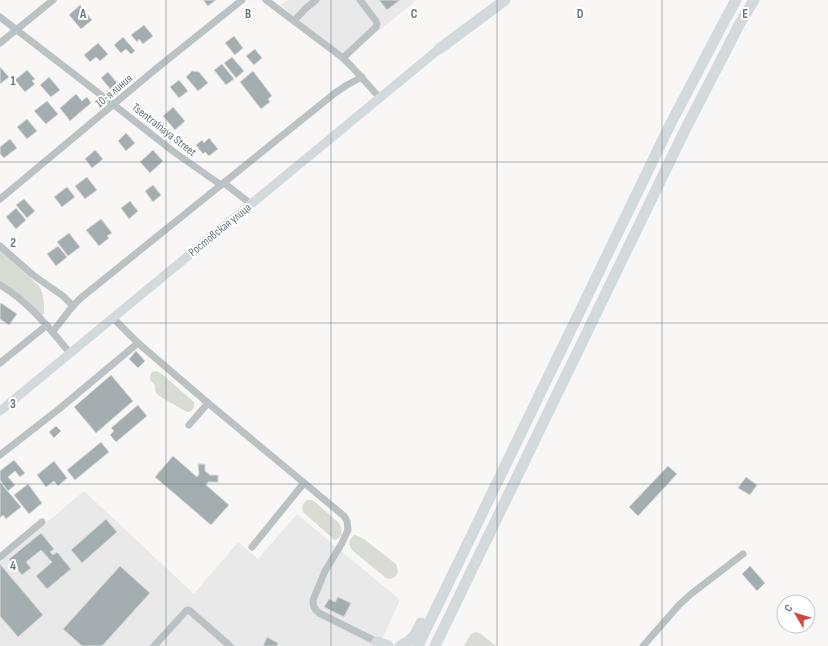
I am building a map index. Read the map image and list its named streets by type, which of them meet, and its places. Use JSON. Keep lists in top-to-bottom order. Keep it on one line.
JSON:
{"streets":{"main road":["Ростовская улица"],"street":["10-я линия","Tsentralnaya Street"]},"crossings":[["10-я линия","Tsentralnaya Street"],["Tsentralnaya Street","Ростовская улица"]],"north":"top left","grid":{"columns":["A","B","C","D","E"],"rows":["1","2","3","4"]}}
